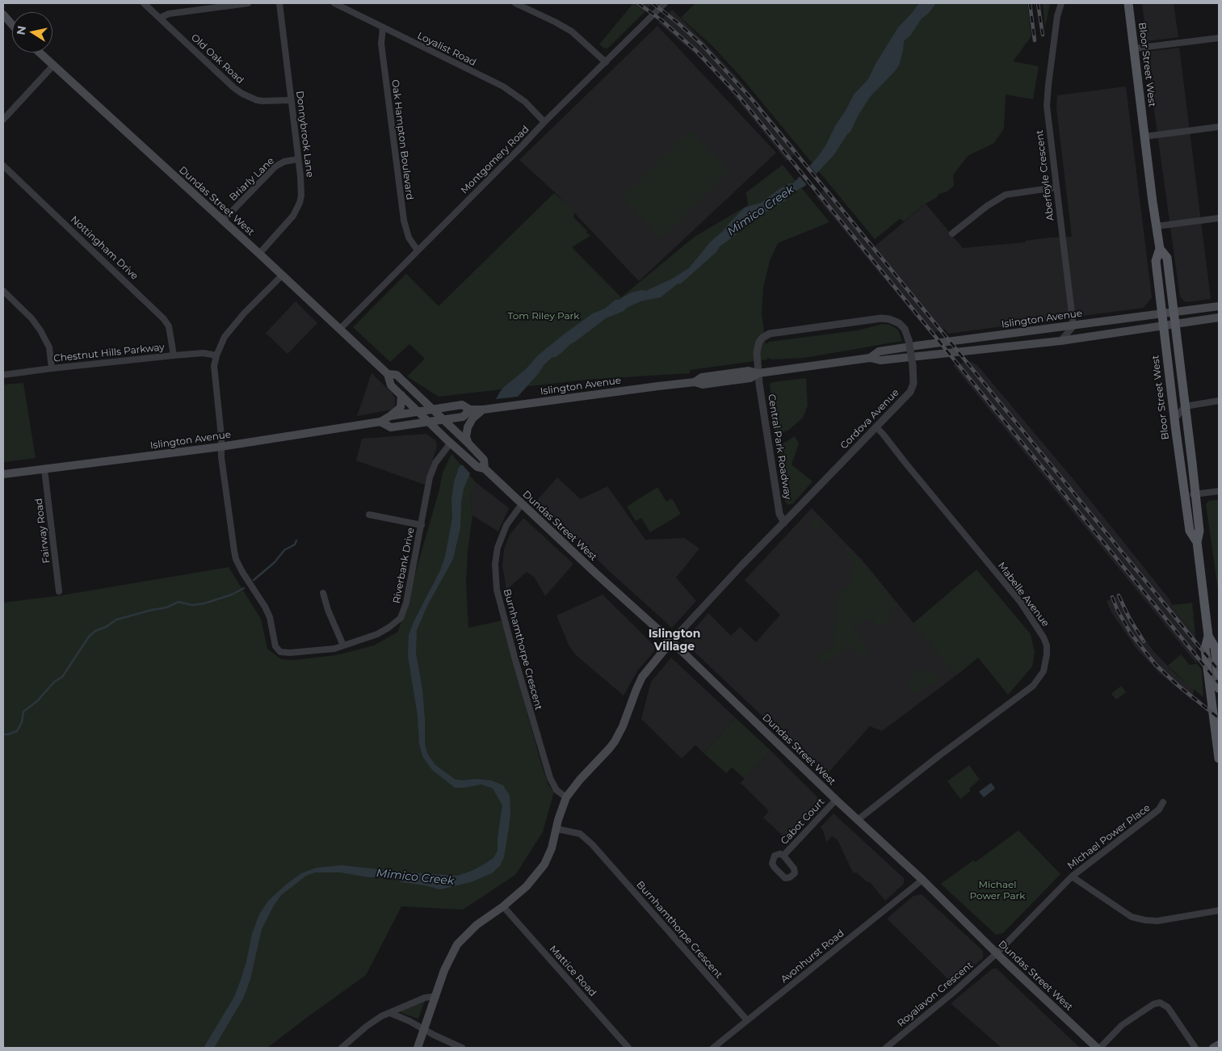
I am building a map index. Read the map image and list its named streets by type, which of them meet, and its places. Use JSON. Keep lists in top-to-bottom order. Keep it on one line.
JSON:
{"streets":{"main road":["Bloor Street West","Dundas Street West","Islington Avenue"],"street":["Loyalist Road","Old Oak Road","Donnybrook Lane","Oak Hampton Boulevard","Montgomery Road","Aberfoyle Crescent","Briarly Lane","Nottingham Drive","Chestnut Hills Parkway","Cordova Avenue","Central Park Roadway","Fairway Road","Riverbank Drive","Mabelle Avenue","Burnhamthorpe Crescent","Cabot Court","Michael Power Place","Avonhurst Road","Mattice Road","Royalavon Crescent"]},"crossings":[["Loyalist Road","Oak Hampton Boulevard"],["Loyalist Road","Montgomery Road"],["Old Oak Road","Donnybrook Lane"],["Bloor Street West","Islington Avenue"],["Donnybrook Lane","Briarly Lane"],["Donnybrook Lane","Dundas Street West"],["Oak Hampton Boulevard","Montgomery Road"],["Montgomery Road","Dundas Street West"],["Aberfoyle Crescent","Islington Avenue"],["Briarly Lane","Dundas Street West"],["Dundas Street West","Islington Avenue"],["Dundas Street West","Cordova Avenue"],["Dundas Street West","Riverbank Drive"],["Dundas Street West","Mabelle Avenue"],["Dundas Street West","Burnhamthorpe Crescent"],["Dundas Street West","Cabot Court"],["Dundas Street West","Michael Power Place"],["Dundas Street West","Avonhurst Road"],["Dundas Street West","Royalavon Crescent"],["Nottingham Drive","Chestnut Hills Parkway"],["Islington Avenue","Cordova Avenue"],["Islington Avenue","Central Park Roadway"],["Islington Avenue","Fairway Road"],["Islington Avenue","Riverbank Drive"],["Chestnut Hills Parkway","Riverbank Drive"],["Cordova Avenue","Central Park Roadway"],["Cordova Avenue","Mabelle Avenue"],["Burnhamthorpe Crescent","Avonhurst Road"],["Michael Power Place","Royalavon Crescent"]],"districts":["Islington Village"],"water":["Mimico Creek"],"parks":["Tom Riley Park","Michael Power Park"],"north":"left"}
